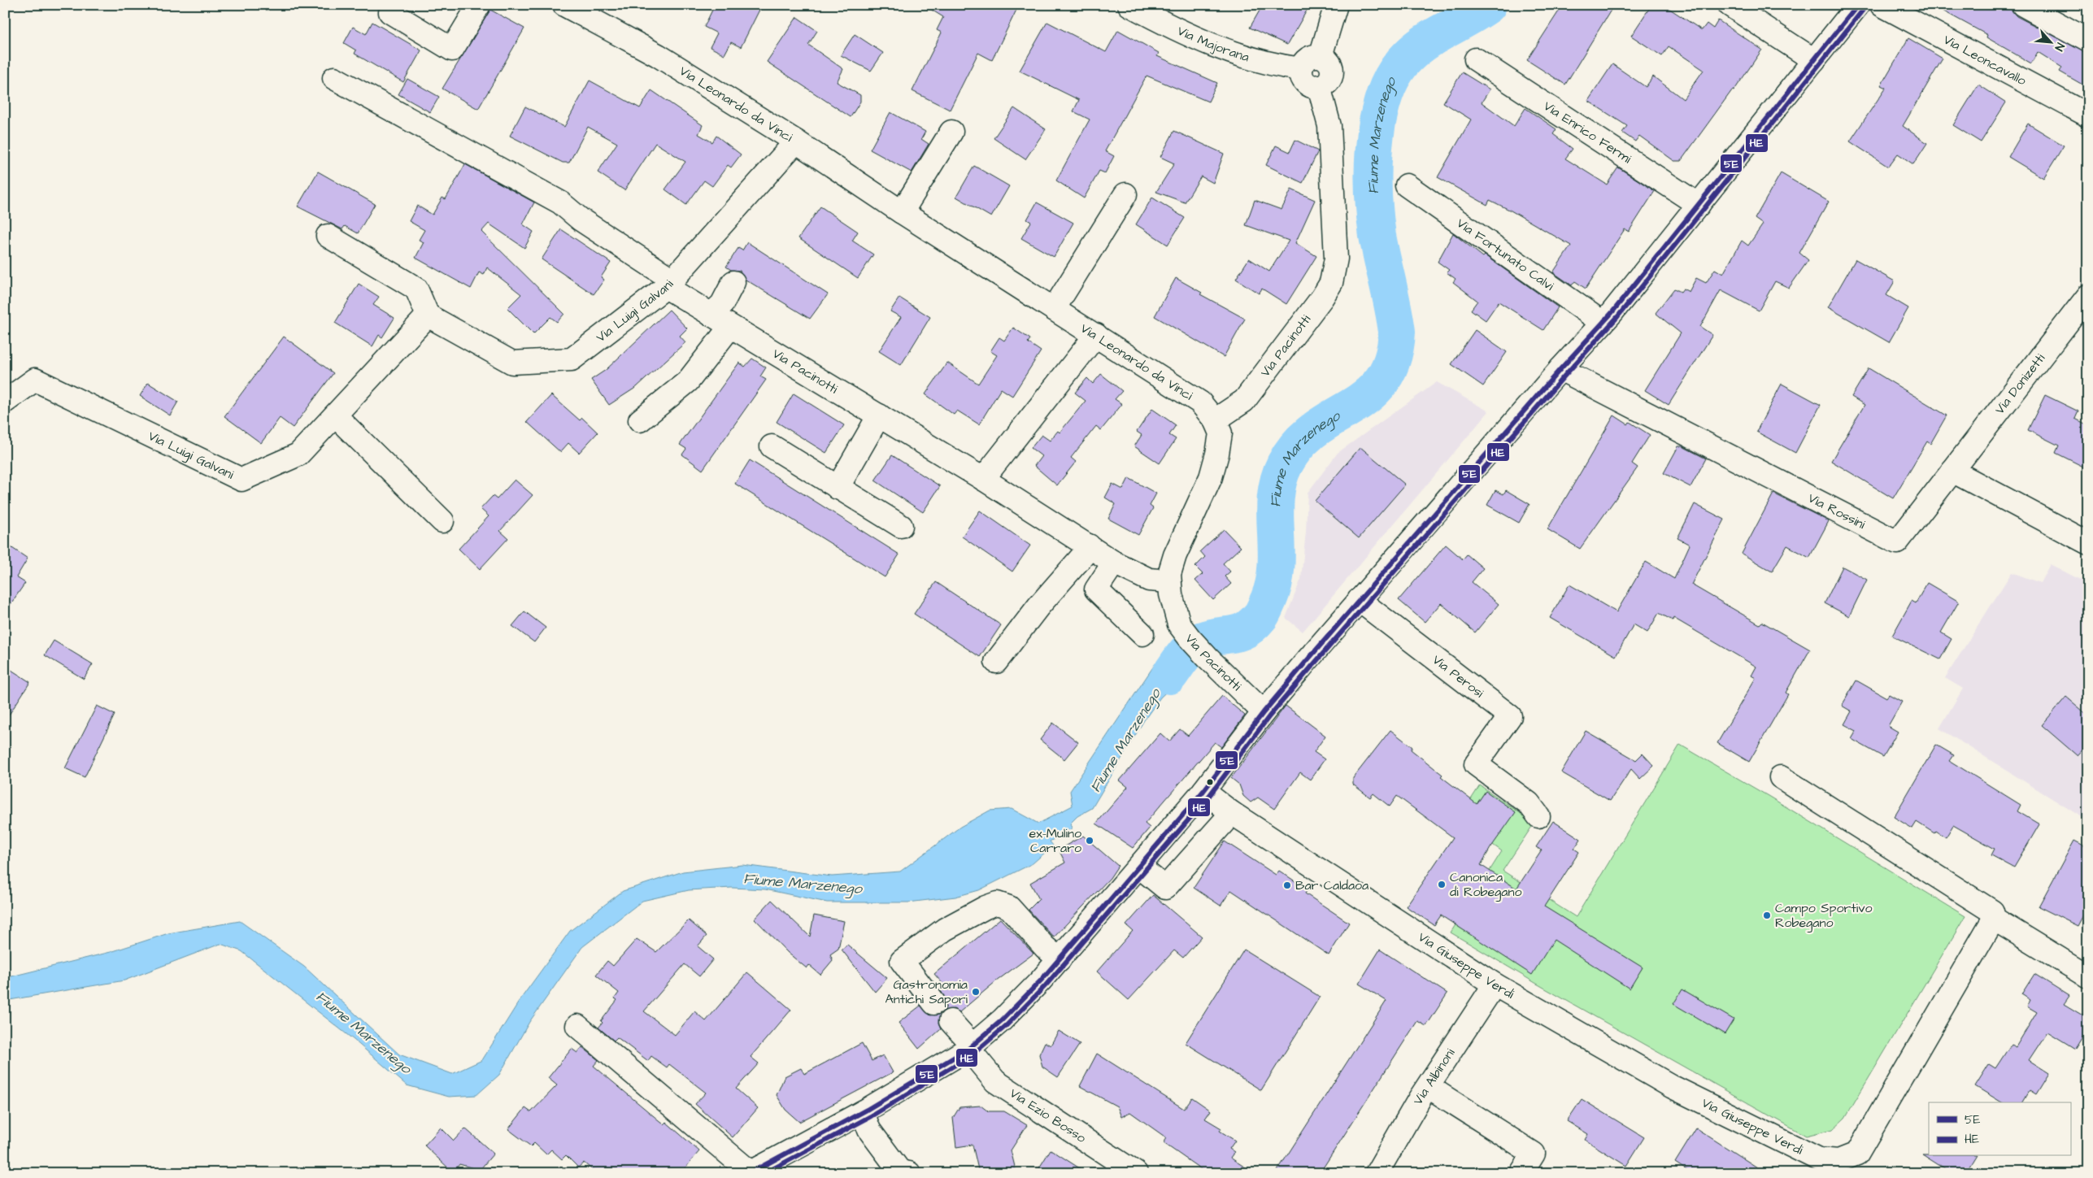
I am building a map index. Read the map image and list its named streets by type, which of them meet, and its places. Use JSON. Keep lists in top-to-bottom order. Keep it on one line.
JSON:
{"streets":{"street":["Via Majorana","Via Leoncavallo","Via Leonardo da Vinci","Via Enrico Fermi","Via Fortunato Calvi","Via Luigi Galvani","Via Pacinotti","Via Donizetti","Via Rossini","Via Perosi","Via Giuseppe Verdi","Via Albinoni","Via Ezio Bosso"]},"crossings":[["Via Majorana","Via Pacinotti"],["Via Leonardo da Vinci","Via Luigi Galvani"],["Via Leonardo da Vinci","Via Pacinotti"],["Via Luigi Galvani","Via Pacinotti"],["Via Donizetti","Via Rossini"],["Via Giuseppe Verdi","Via Albinoni"]],"water":["Fiume Marzenego"],"places":["ex-Mulino Carraro","Canonica di Robegano","Bar Caldaoa","Campo Sportivo Robegano","Gastronomia Antichi Sapori"],"lines":["transit line 5E","transit line HE"],"legend":["5E","HE"],"north":"bottom right"}
